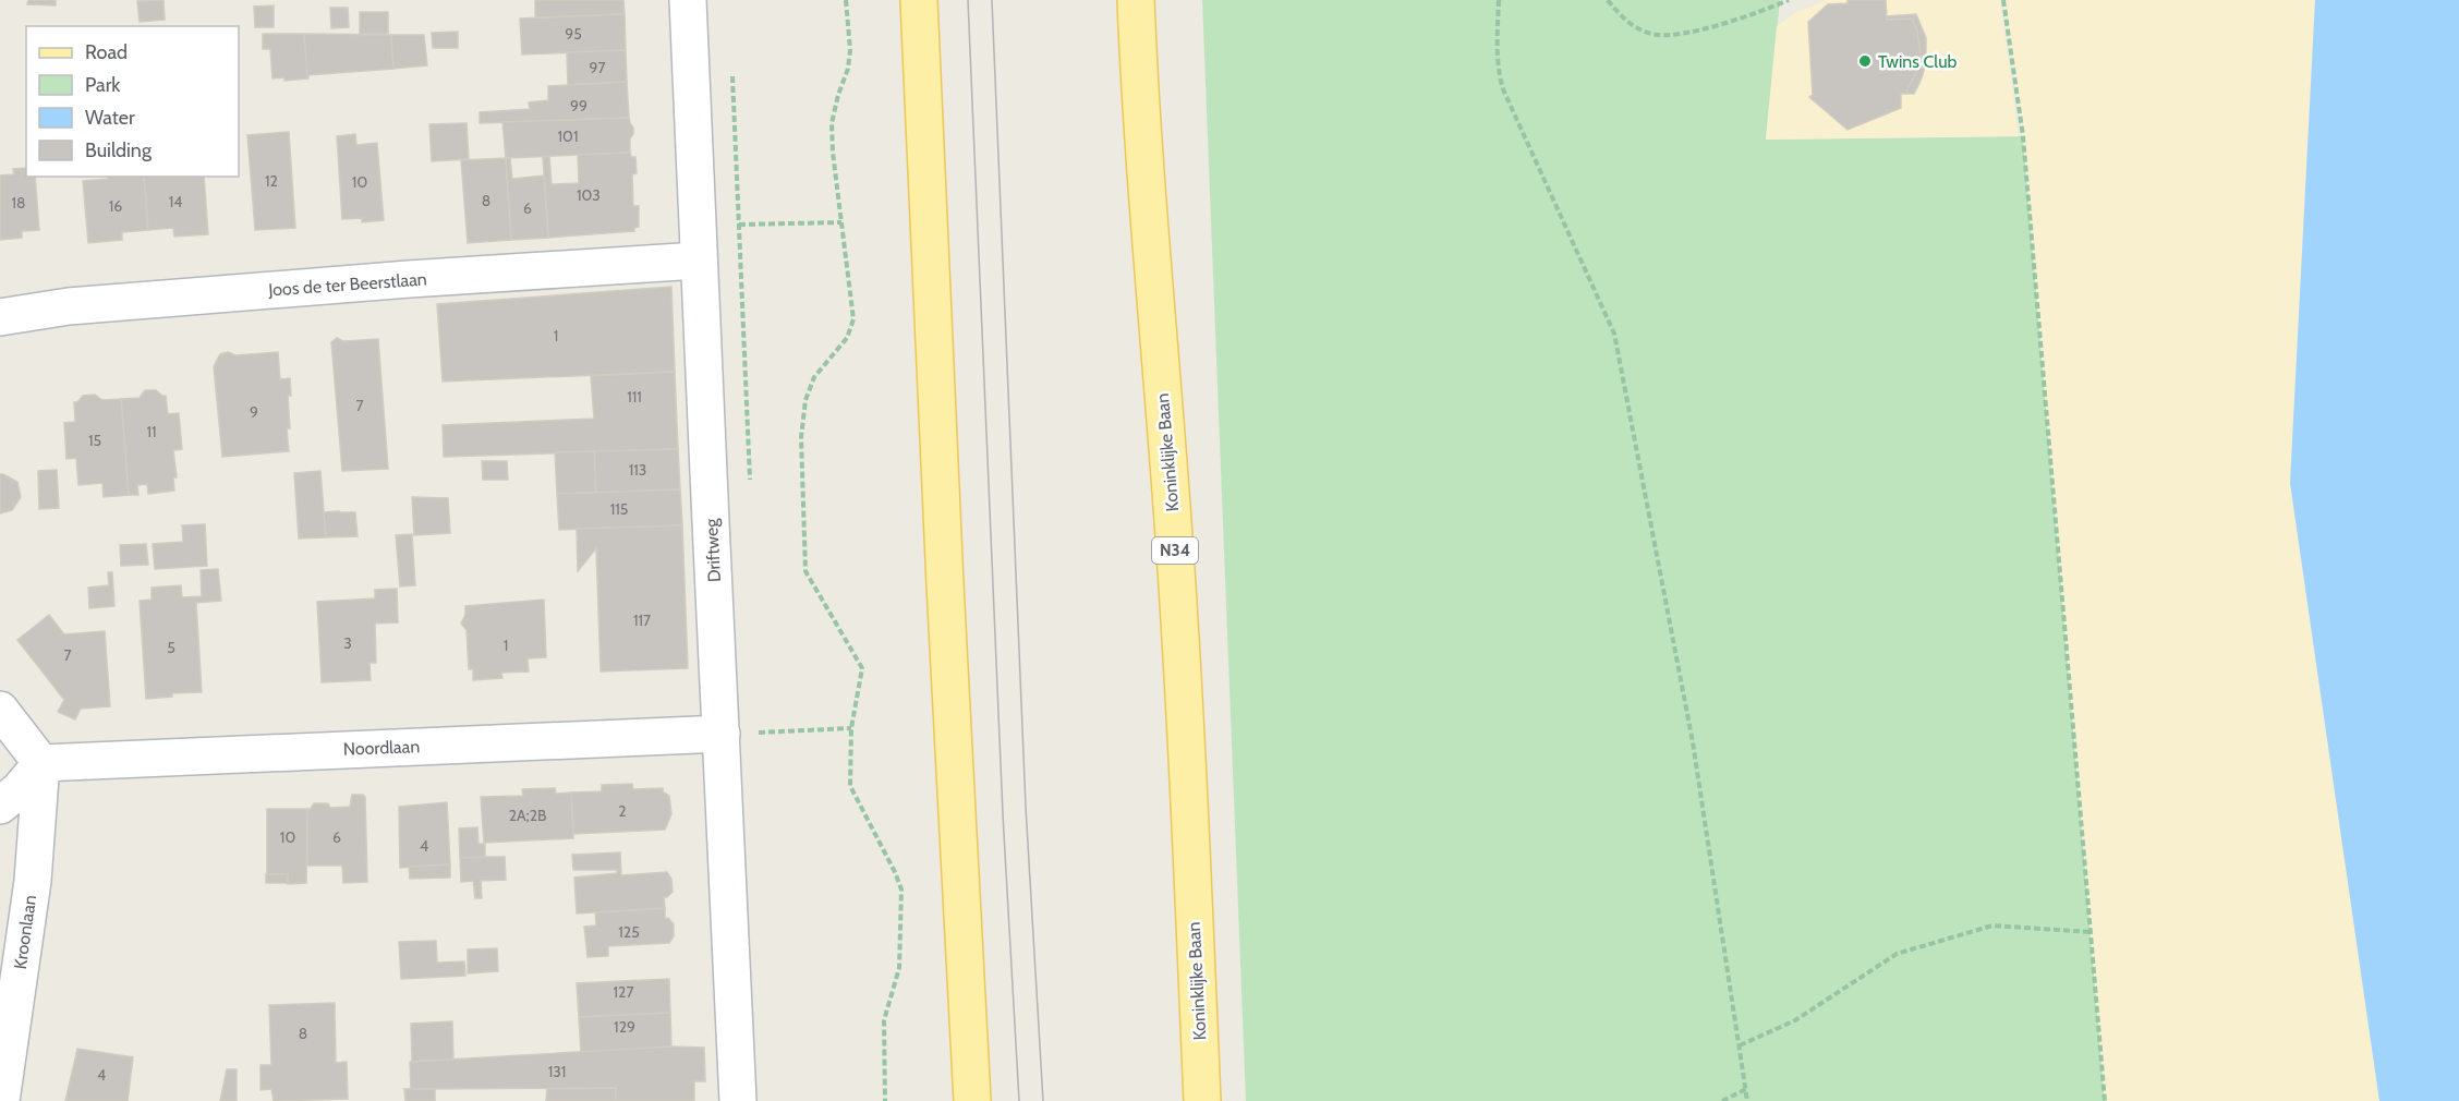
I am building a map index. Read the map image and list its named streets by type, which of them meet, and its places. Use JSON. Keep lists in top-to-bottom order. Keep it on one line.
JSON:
{"streets":{"main road":["Koninklijke Baan","N34"],"street":["Joos de ter Beerstlaan","Driftweg","Noordlaan","Kroonlaan"]},"crossings":[["Joos de ter Beerstlaan","Driftweg"],["Driftweg","Noordlaan"],["Noordlaan","Kroonlaan"]],"places":["Twins Club"],"house_numbers":["95","97","99","101","12","10","103","8","14","18","16","6","1","111","7","9","11","15","113","115","117","3","1","5","7","2","2A;2B","10","6","4","125","127","129","8","131","4"],"legend":["Road","Park","Water","Building"]}
